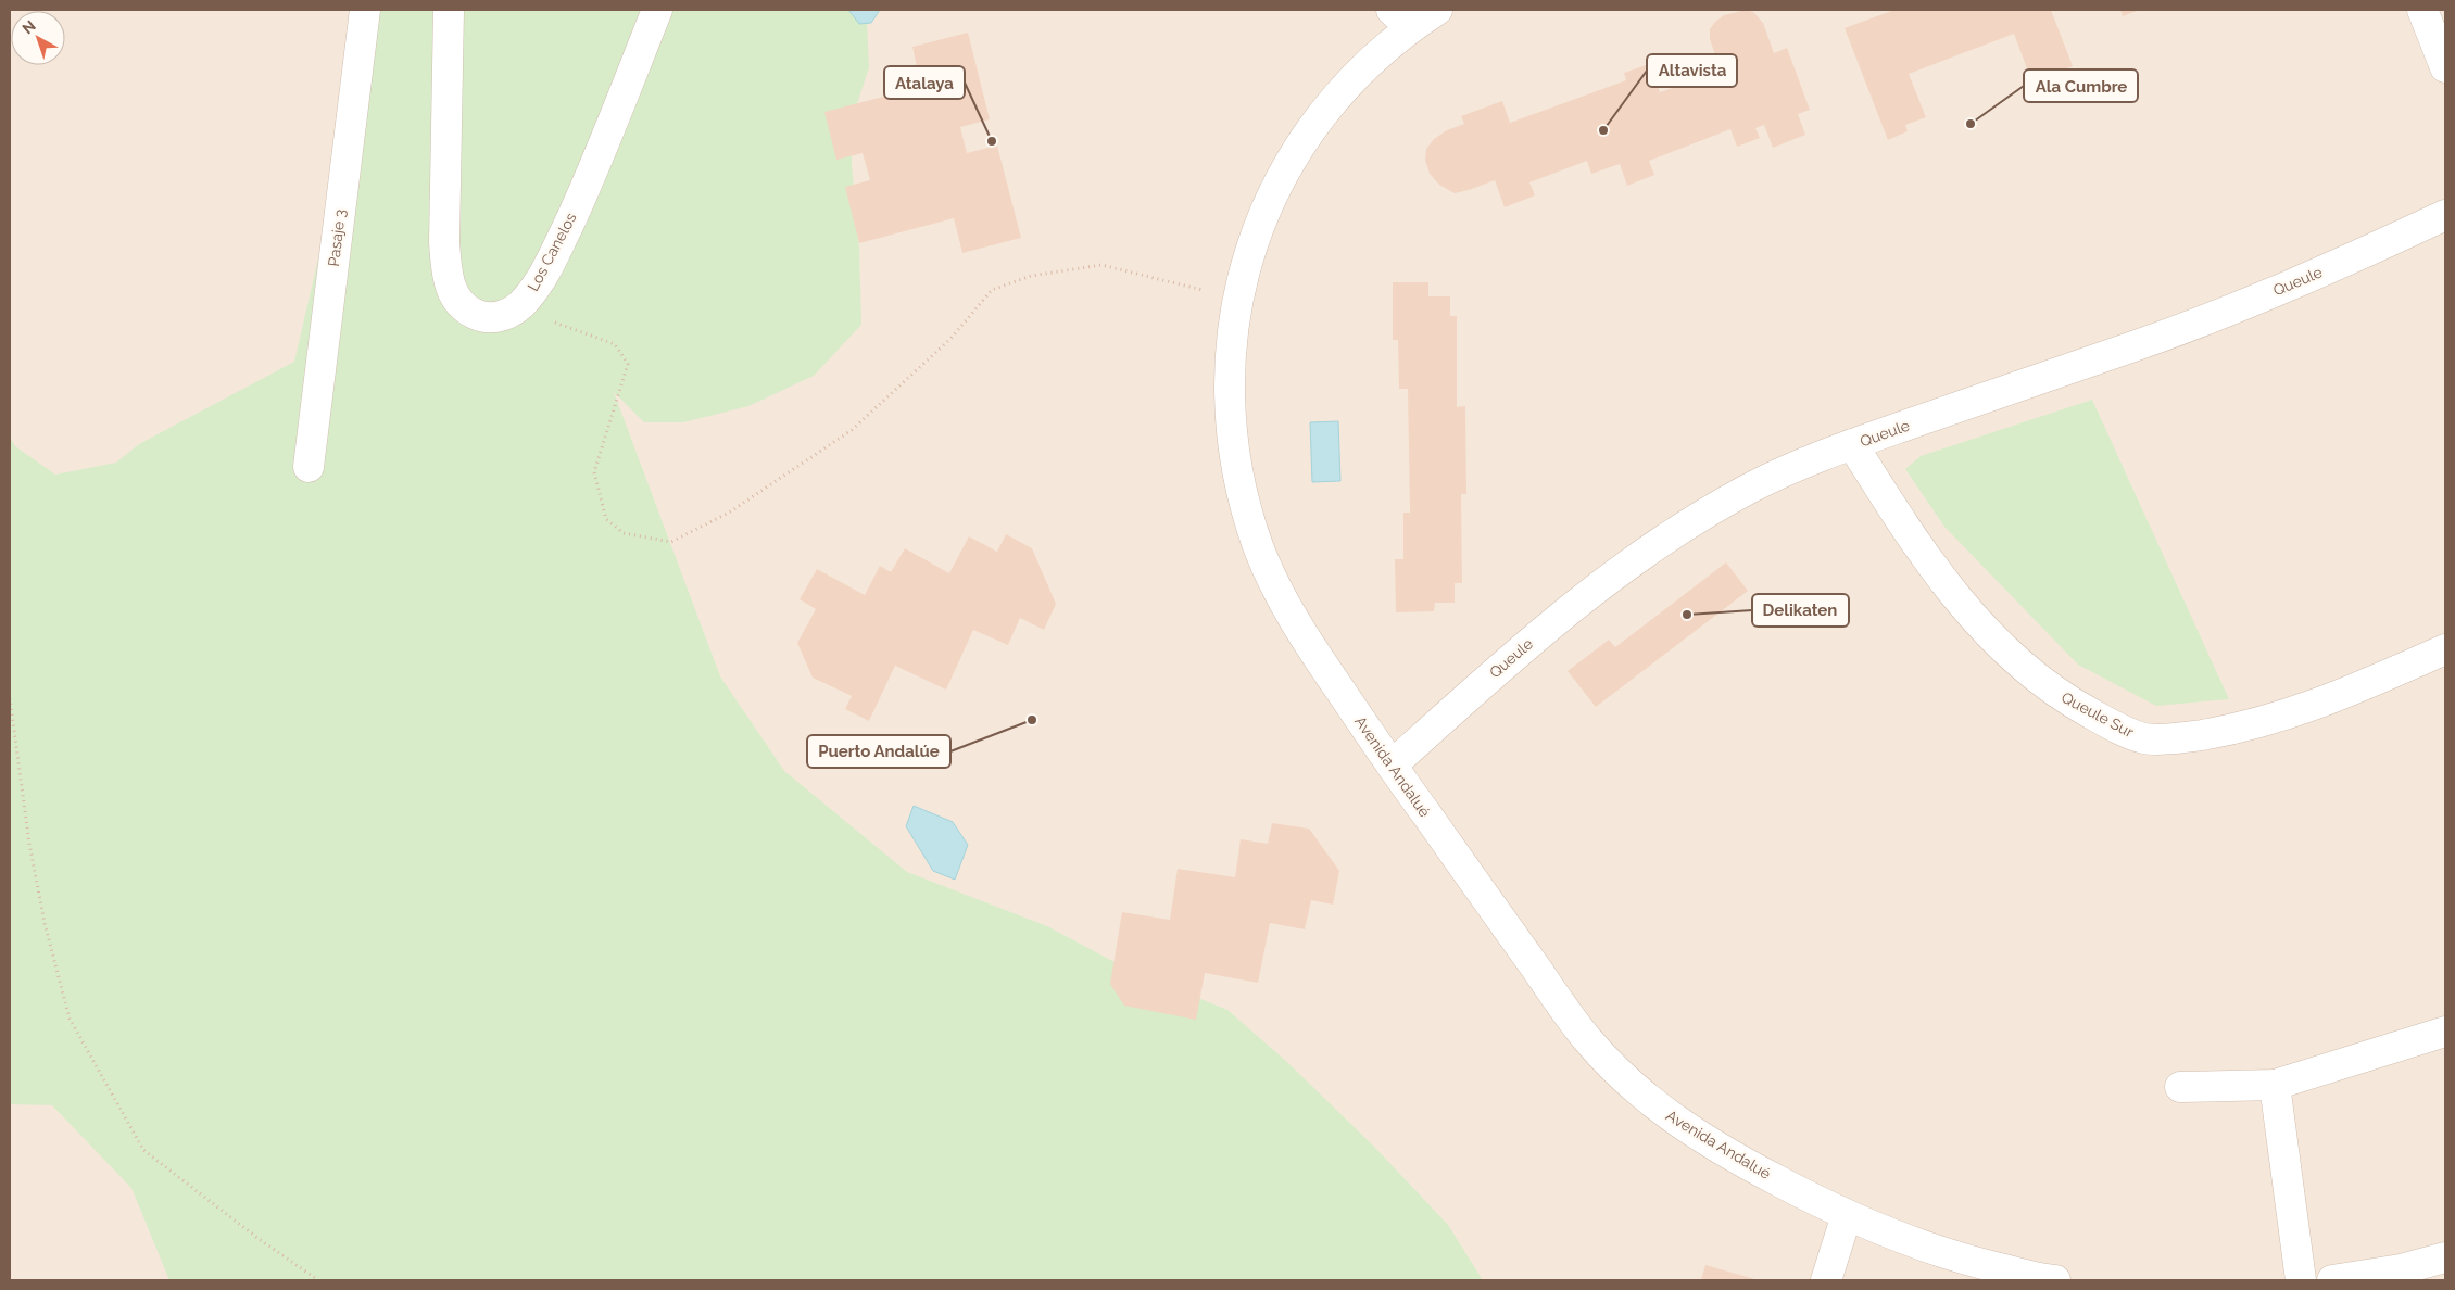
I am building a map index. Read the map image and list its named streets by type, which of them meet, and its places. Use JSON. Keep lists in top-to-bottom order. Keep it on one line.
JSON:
{"streets":{"street":["Pasaje 3","Los Canelos","Queule","Queule Sur","Avenida Andalué"]},"crossings":[["Queule","Queule Sur"],["Queule","Avenida Andalué"]],"places":["Ala Cumbre","Altavista","Atalaya","Delikaten","Puerto Andalúe"],"north":"top left"}
